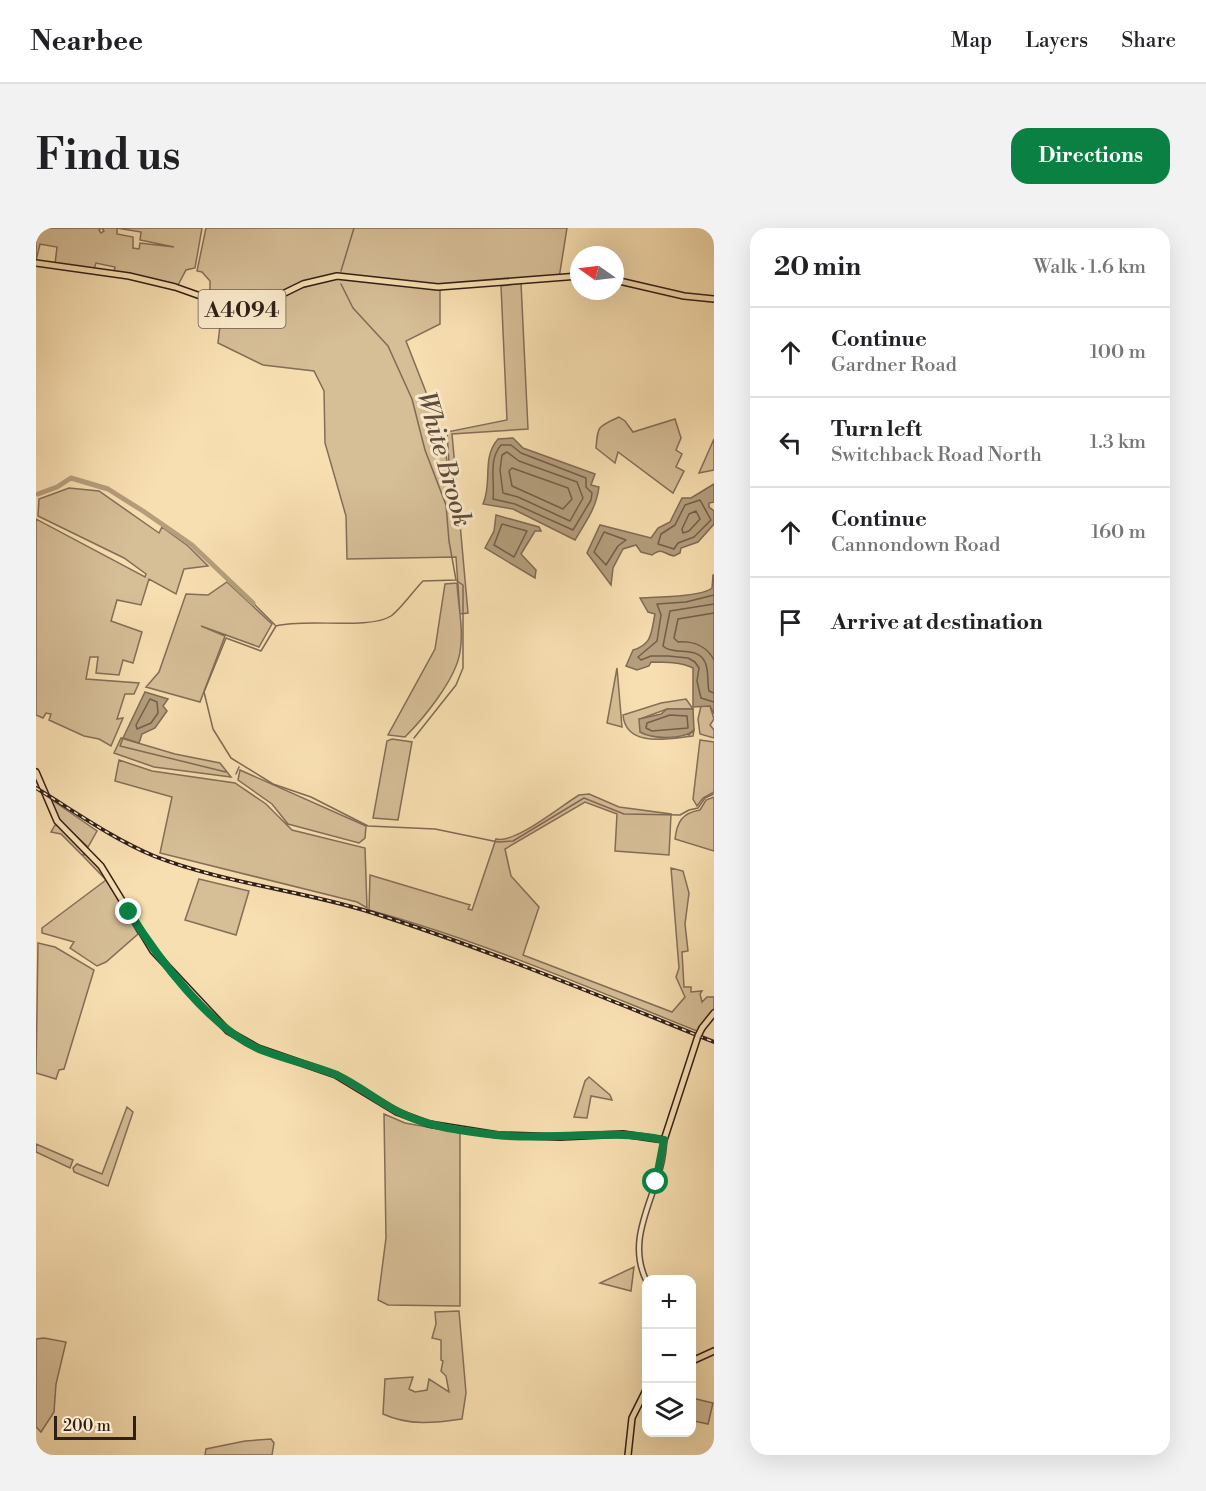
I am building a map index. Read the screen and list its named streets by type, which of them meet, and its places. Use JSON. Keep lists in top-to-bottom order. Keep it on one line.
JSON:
{"streets":{"main road":["A4094"]},"water":["White Brook"],"scale_bar":"200 m","north":"left","page":{"header":"Nearbee","nav":["Map","Layers","Share"],"buttons":"Directions","title":"Find us","heading":["20 min","Walk · 1.6 km"],"list":[["Continue","Gardner Road","100 m"],["Turn left","Switchback Road North","1.3 km"],["Continue","Cannondown Road","160 m"],"Arrive at destination"],"map_buttons":["+","−"],"scale":"200 m"}}
